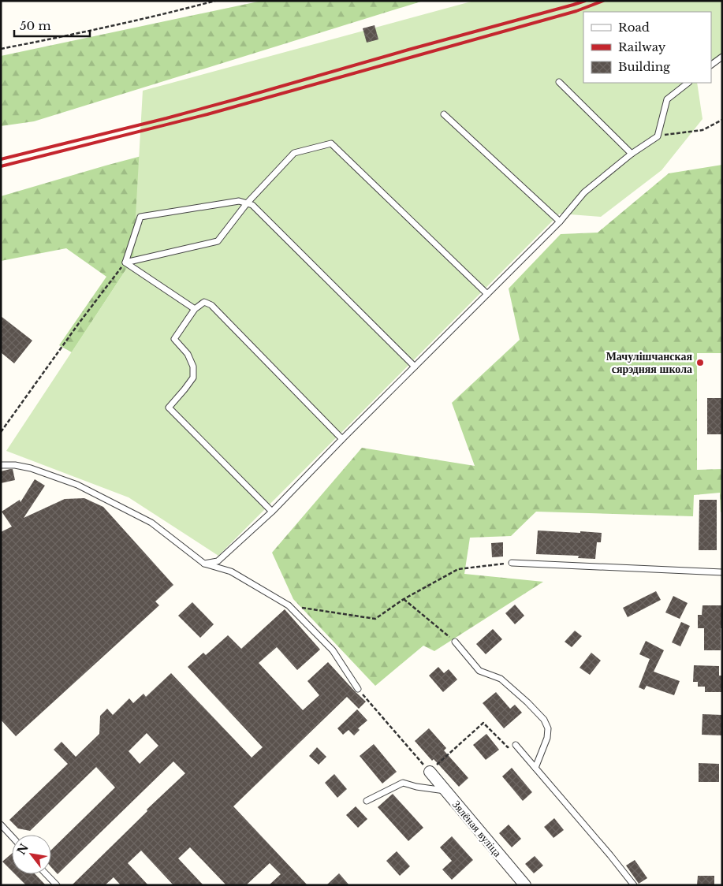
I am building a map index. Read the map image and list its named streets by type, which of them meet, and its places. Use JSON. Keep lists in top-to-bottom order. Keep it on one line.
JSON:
{"streets":{"street":["Зялёная вуліца"]},"places":["Мачулішчанская сярэдняя школа"],"legend":["Road","Railway","Building"],"scale_bar":"50 m","north":"top left"}
